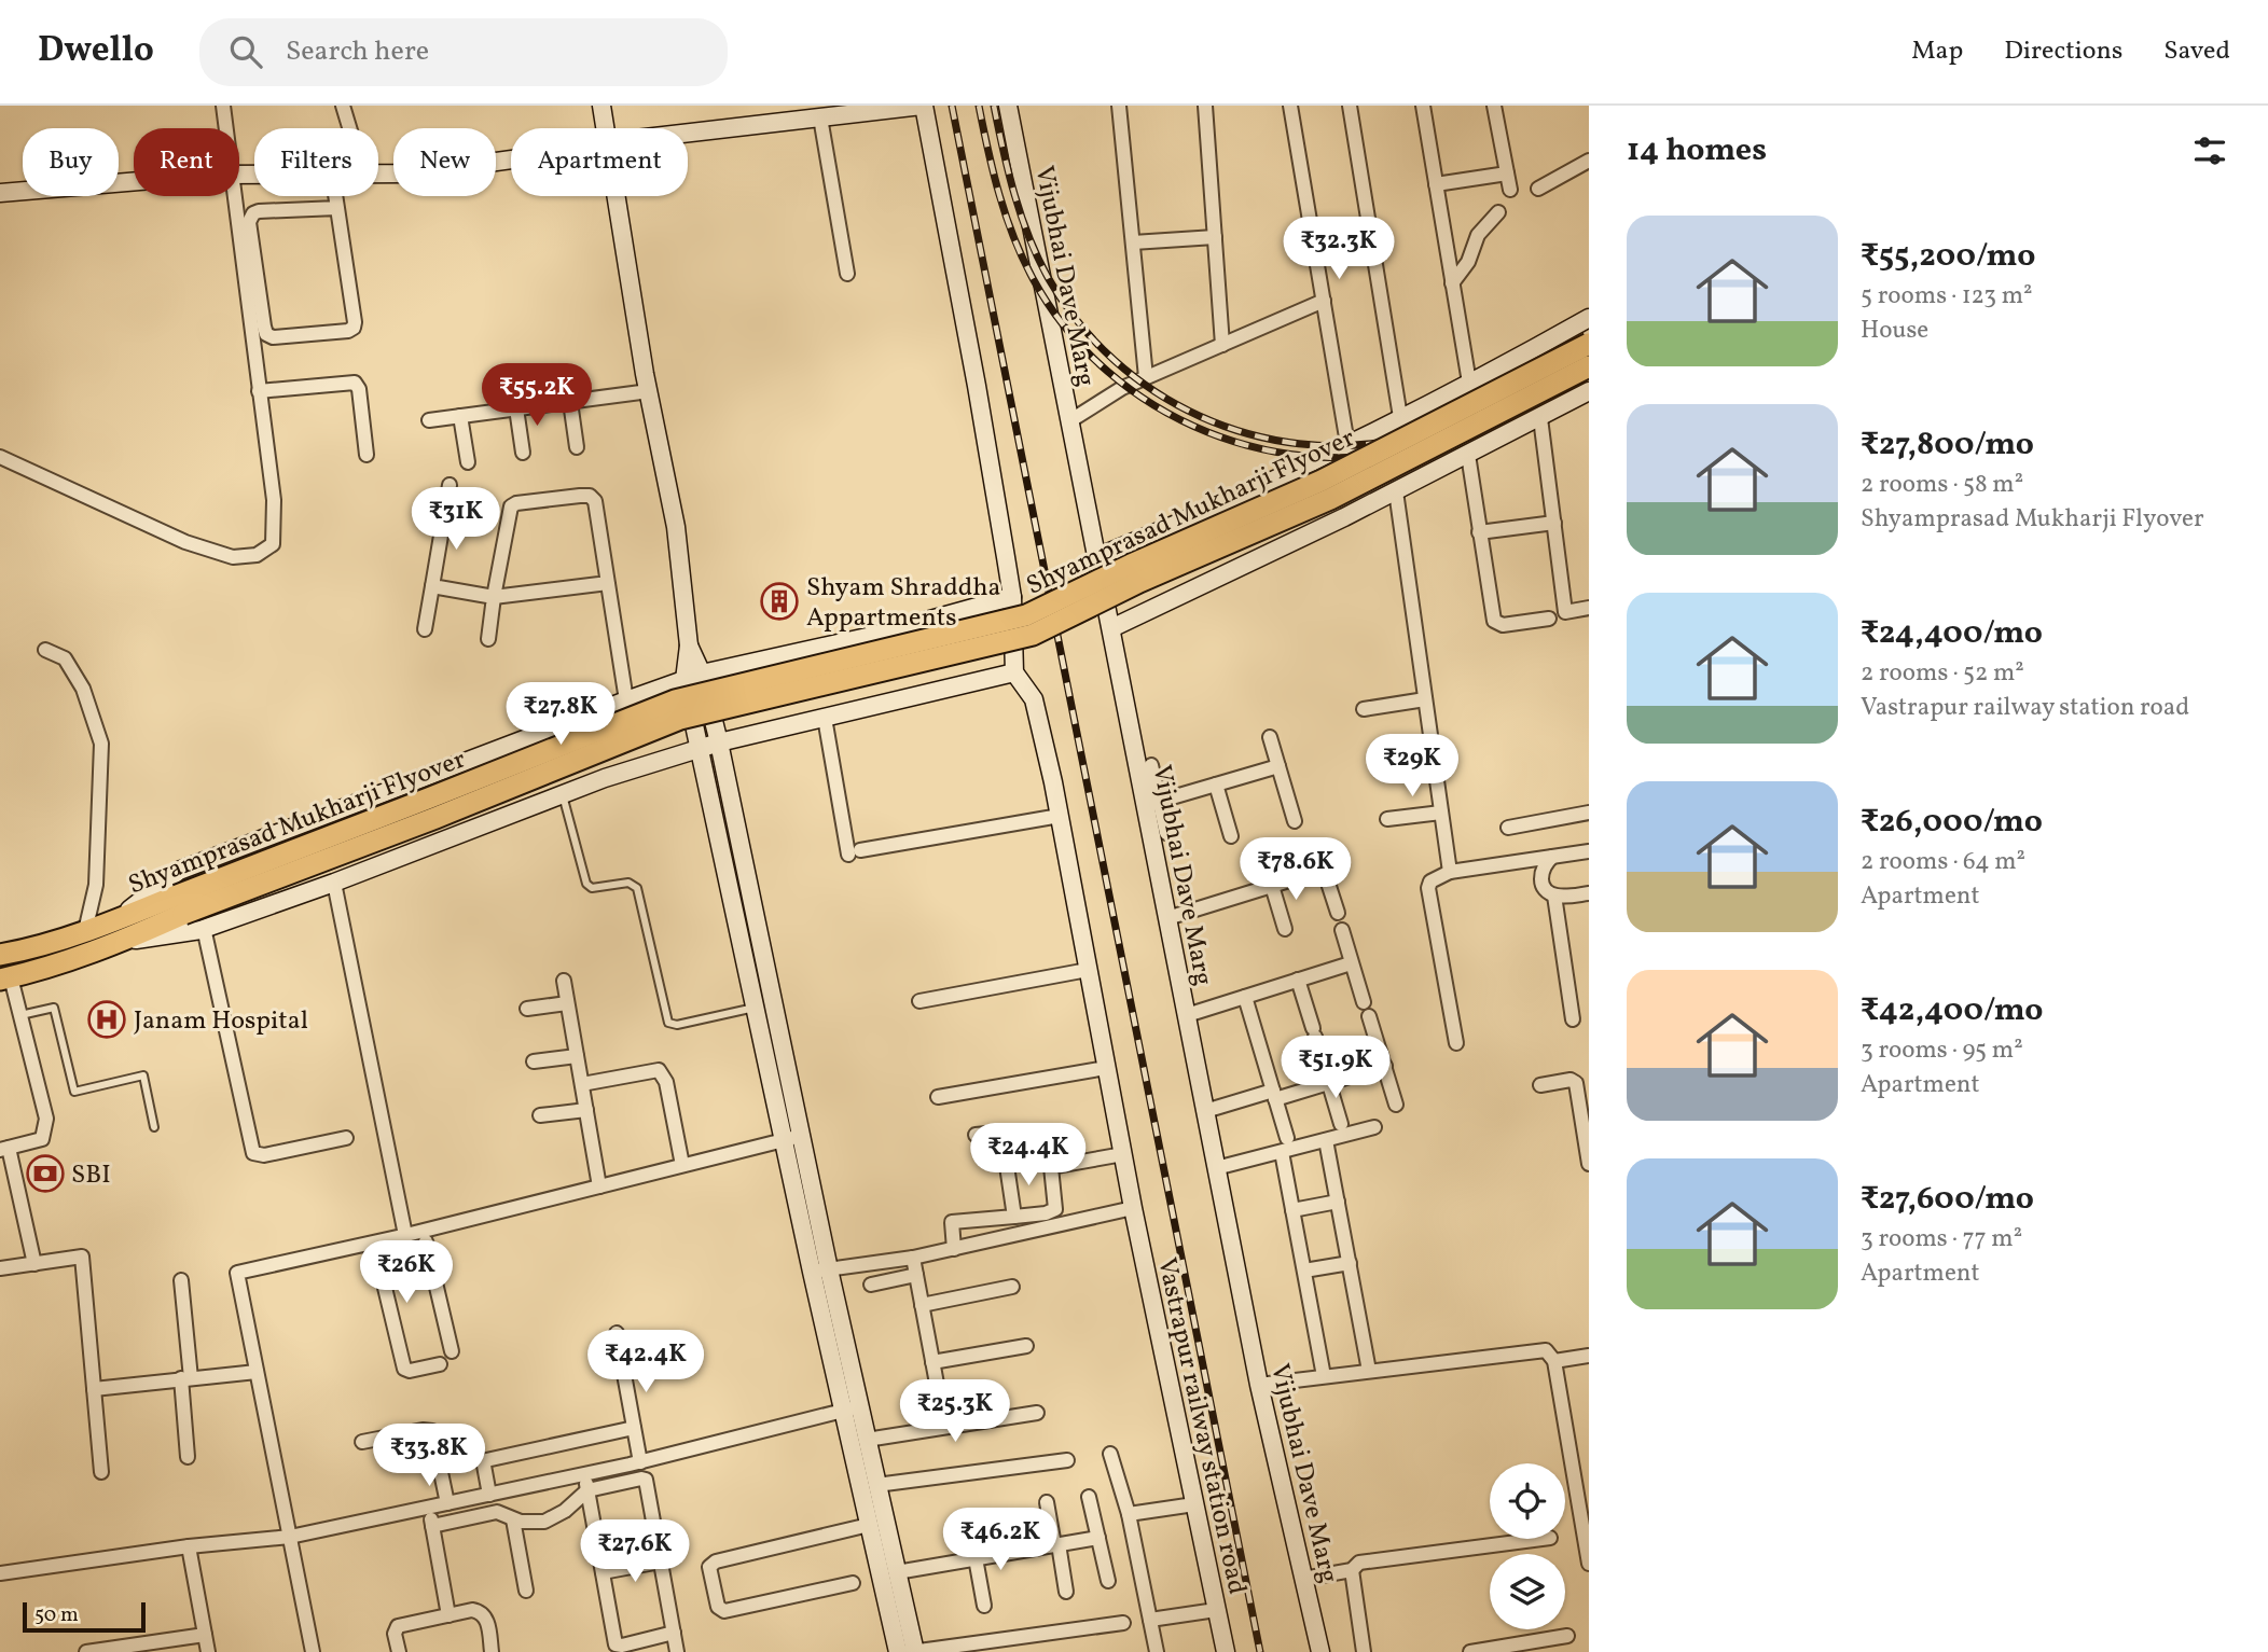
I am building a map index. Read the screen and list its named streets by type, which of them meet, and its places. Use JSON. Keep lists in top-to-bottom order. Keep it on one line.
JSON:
{"streets":{"main road":["Shyamprasad Mukharji Flyover"],"street":["Vijubhai Dave Marg","Vastrapur railway station road"]},"places":{"building":["Shyam Shraddha Appartments"],"hospital":["Janam Hospital"],"bank":["SBI"]},"scale_bar":"50 m","page":{"header":"Dwello","search":"Search here","nav":["Map","Directions","Saved"],"heading":"14 homes","chip":["Buy","Rent","Filters","New","Apartment"],"list":[{"name":"₹55,200/mo","note":"5 rooms · 123 m² · House"},{"name":"₹27,800/mo","note":"2 rooms · 58 m² · Shyamprasad Mukharji Flyover"},{"name":"₹24,400/mo","note":"2 rooms · 52 m² · Vastrapur railway station road"},{"name":"₹26,000/mo","note":"2 rooms · 64 m² · Apartment"},{"name":"₹42,400/mo","note":"3 rooms · 95 m² · Apartment"},{"name":"₹27,600/mo","note":"3 rooms · 77 m² · Apartment"}],"price":["₹32.3K","₹55.2K","₹31K","₹27.8K","₹29K","₹78.6K","₹51.9K","₹24.4K","₹26K","₹42.4K","₹25.3K","₹33.8K","₹46.2K","₹27.6K"],"scale":"50 m"}}
